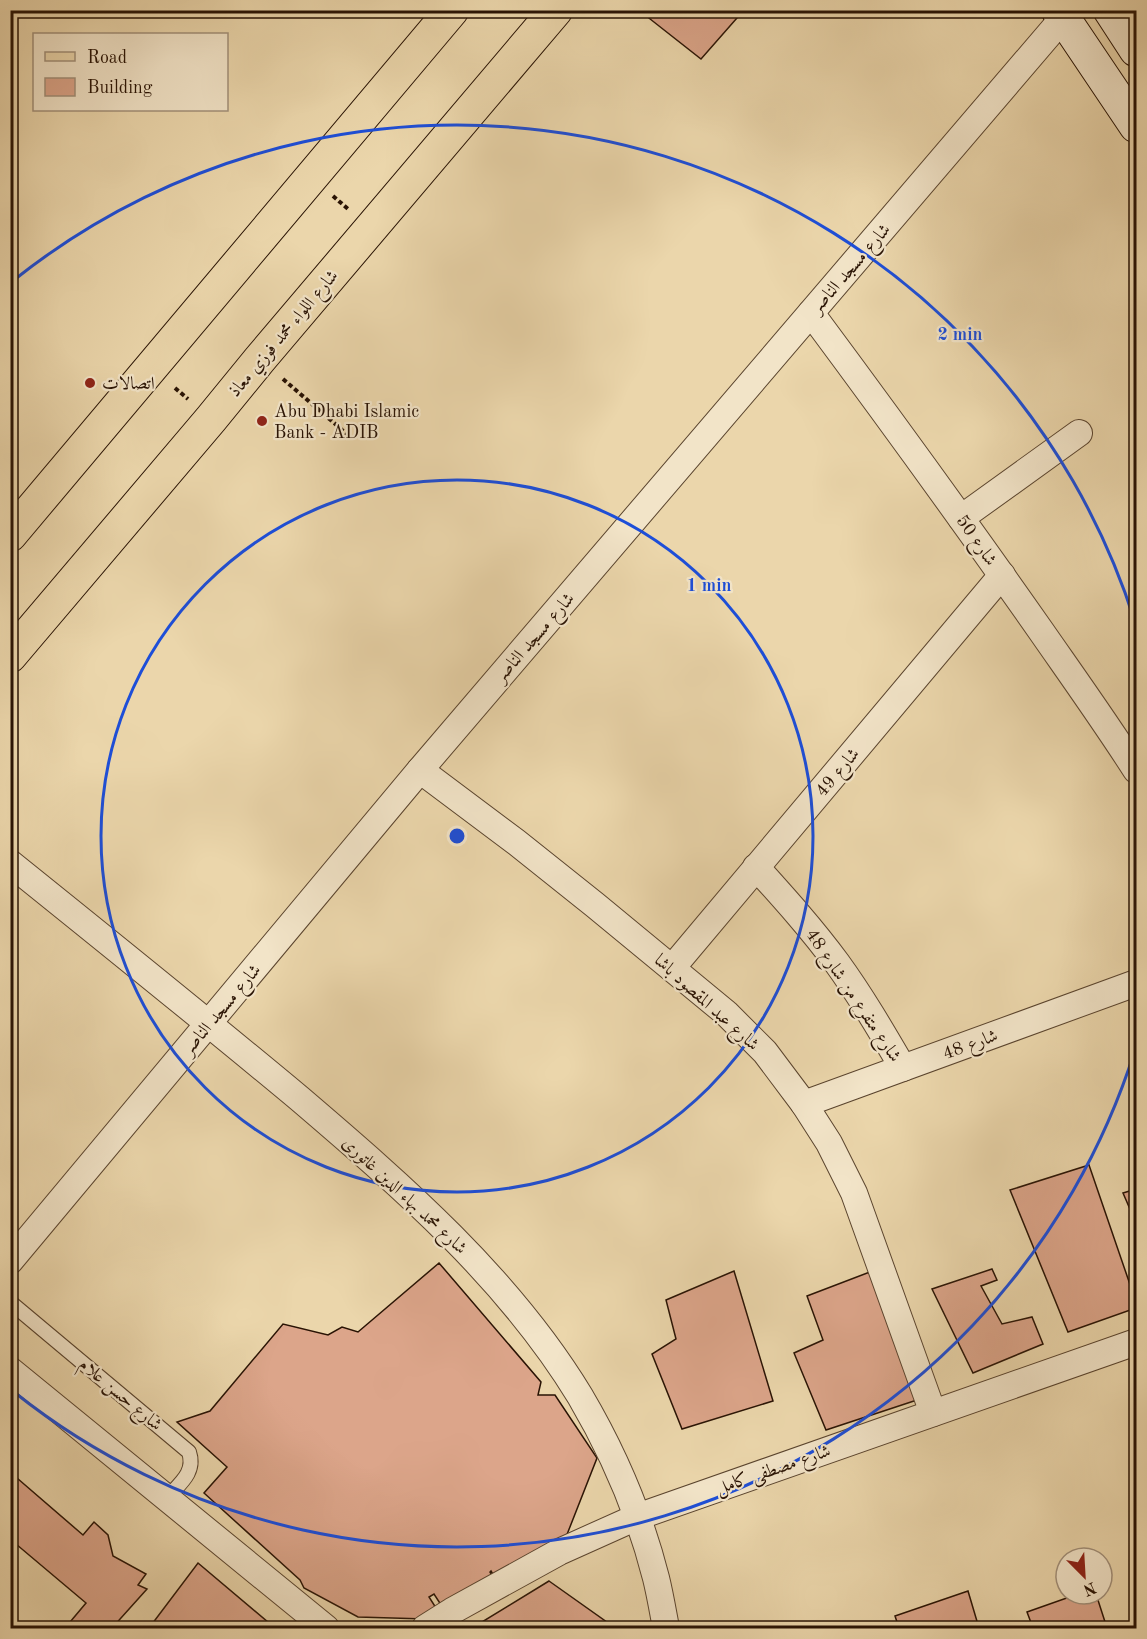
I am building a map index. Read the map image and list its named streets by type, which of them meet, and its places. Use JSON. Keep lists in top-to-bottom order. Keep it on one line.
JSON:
{"streets":{"main road":["شارع اللواء محمد فوزي معاذ"],"street":["شارع مسجد الناصر","شارع 50","شارع 49","شارع متفرع من شارع 48","شارع عبد المقصود باشا","شارع 48","شارع محمد بهاء الدين غاتورى","شارع مصطفى كامل"],"lane":["شارع حسن علام"]},"crossings":[["شارع مسجد الناصر","شارع 50"],["شارع مسجد الناصر","شارع عبد المقصود باشا"],["شارع مسجد الناصر","شارع محمد بهاء الدين غاتورى"],["شارع 50","شارع 49"],["شارع 49","شارع متفرع من شارع 48"],["شارع 49","شارع عبد المقصود باشا"],["شارع متفرع من شارع 48","شارع 48"],["شارع عبد المقصود باشا","شارع 48"],["شارع عبد المقصود باشا","شارع مصطفى كامل"],["شارع محمد بهاء الدين غاتورى","شارع مصطفى كامل"]],"places":["اتصالات","Abu Dhabi Islamic Bank - ADIB"],"legend":["Road","Building"],"north":"bottom right","rings":["2 min","1 min"]}
